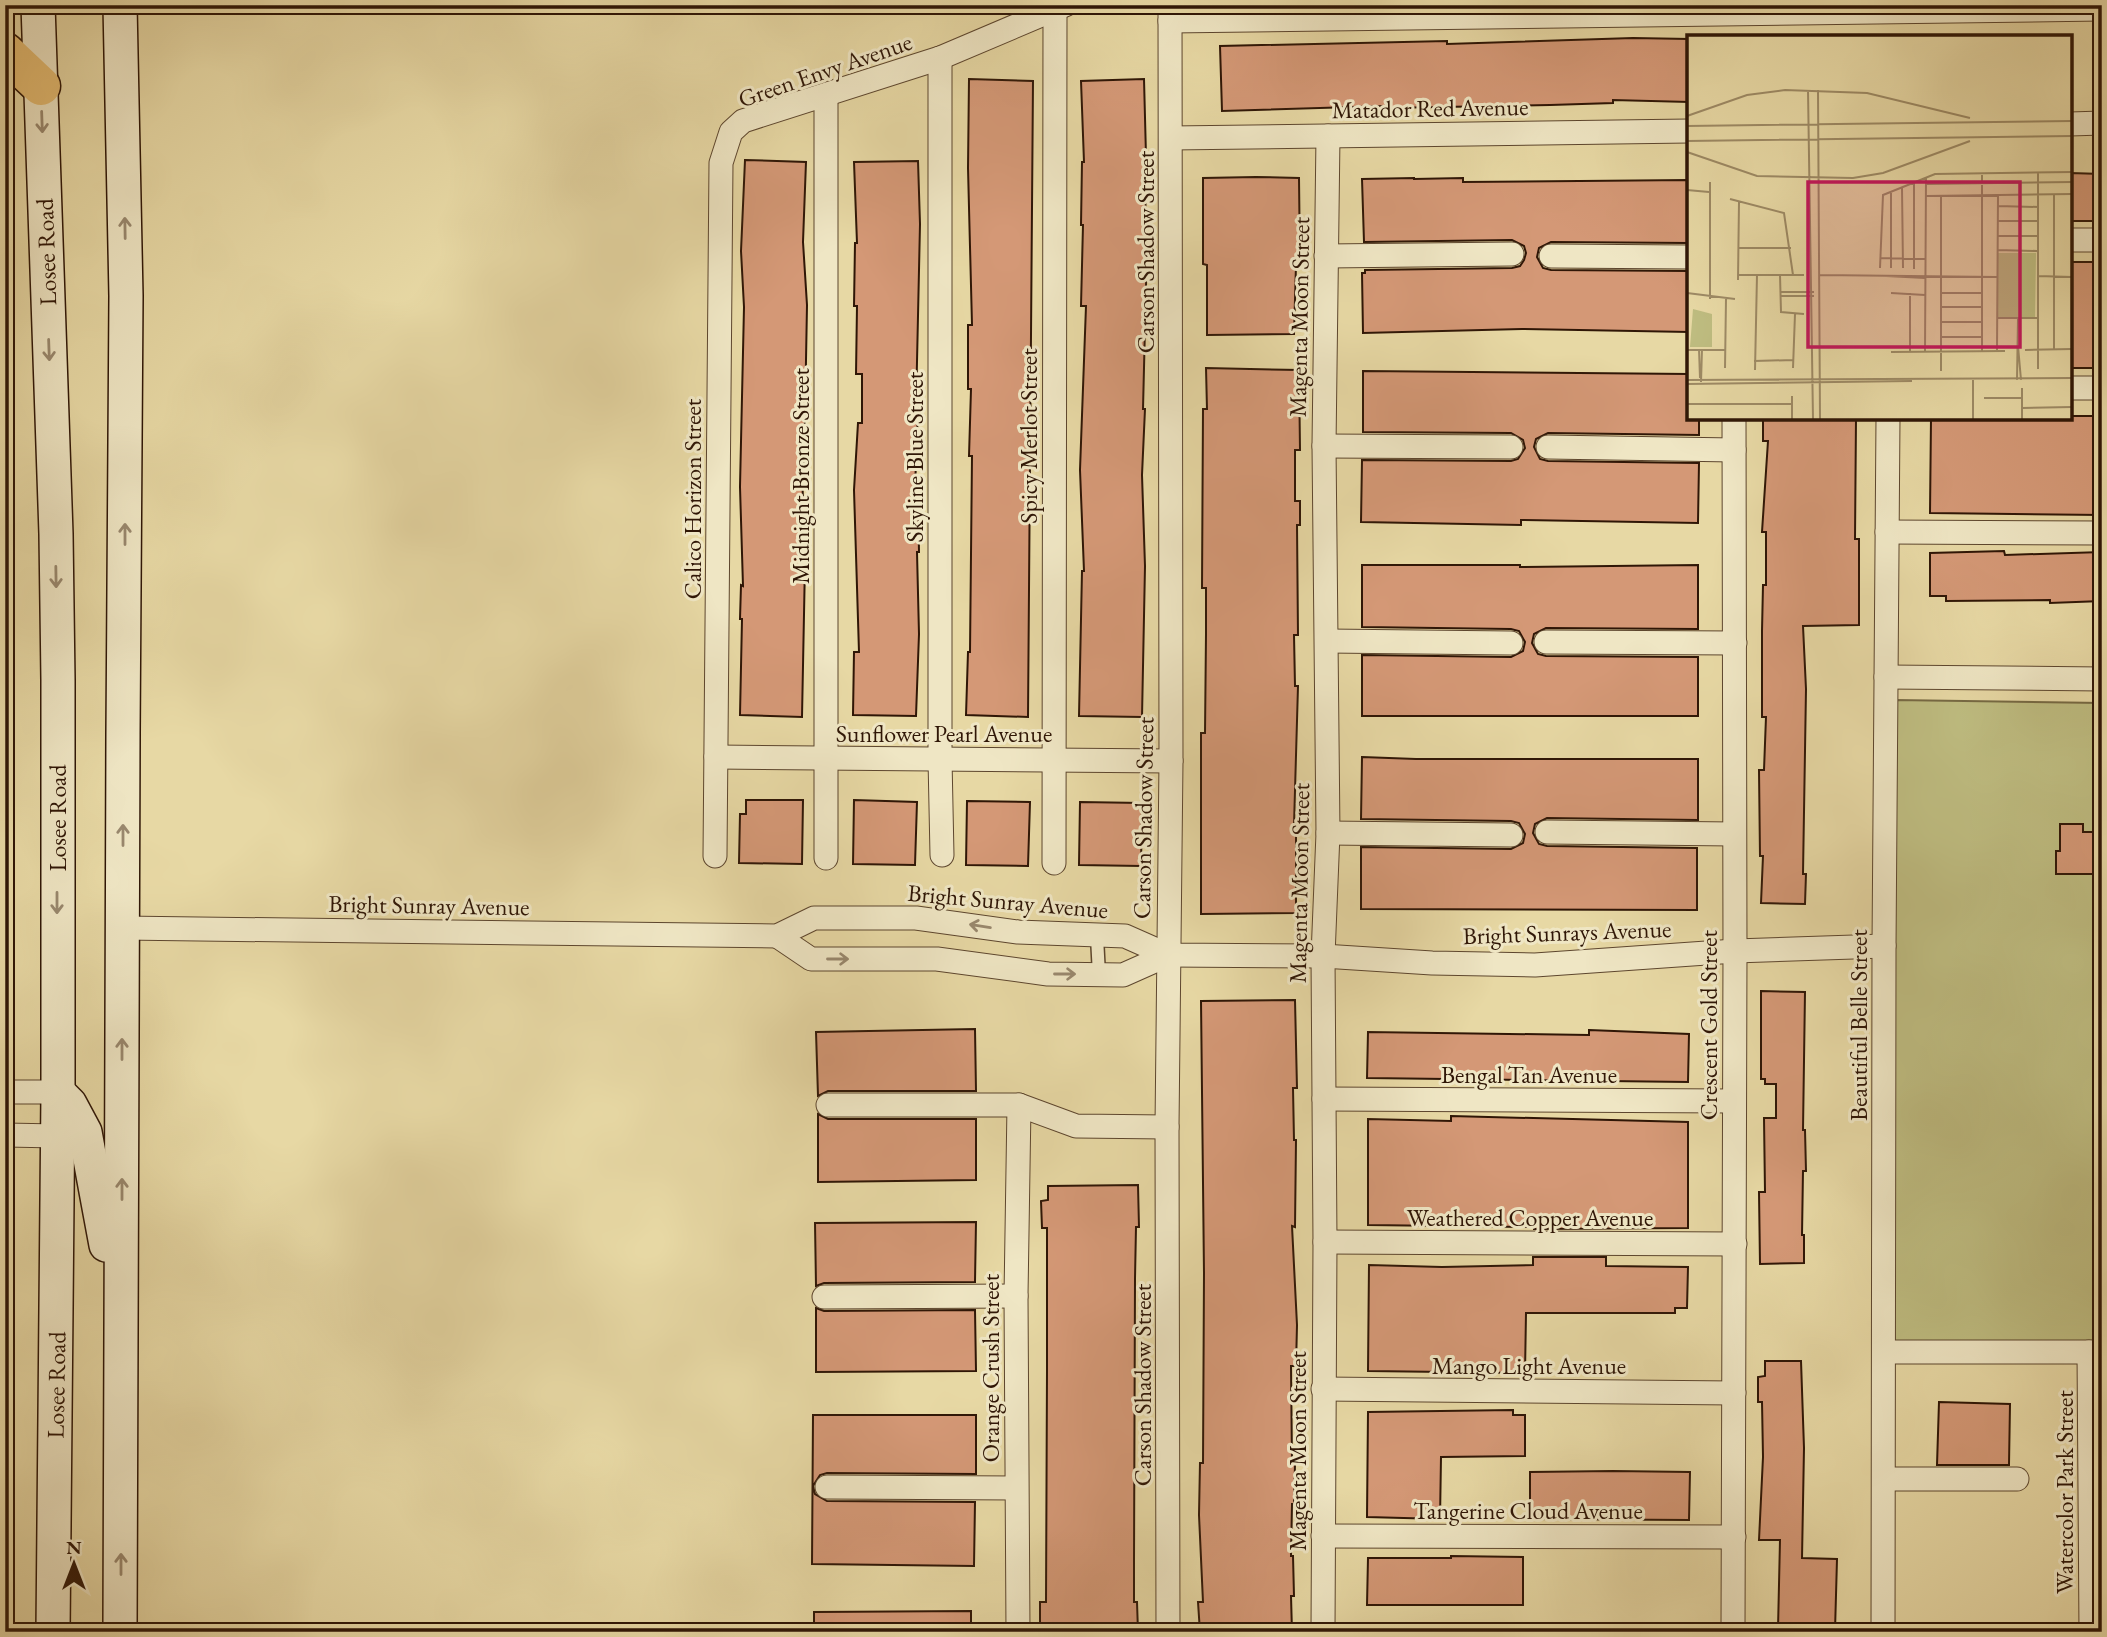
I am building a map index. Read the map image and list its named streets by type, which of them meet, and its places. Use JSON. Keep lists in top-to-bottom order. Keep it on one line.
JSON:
{"streets":{"main road":["Losee Road"],"street":["Green Envy Avenue","Matador Red Avenue","Carson Shadow Street","Magenta Moon Street","Spicy Merlot Street","Skyline Blue Street","Midnight Bronze Street","Calico Horizon Street","Sunflower Pearl Avenue","Bright Sunray Avenue","Bright Sunrays Avenue","Crescent Gold Street","Beautiful Belle Street","Bengal Tan Avenue","Weathered Copper Avenue","Mango Light Avenue","Orange Crush Street","Watercolor Park Street","Tangerine Cloud Avenue"]},"crossings":[["Green Envy Avenue","Spicy Merlot Street"],["Green Envy Avenue","Skyline Blue Street"],["Green Envy Avenue","Midnight Bronze Street"],["Green Envy Avenue","Calico Horizon Street"],["Matador Red Avenue","Carson Shadow Street"],["Matador Red Avenue","Magenta Moon Street"],["Carson Shadow Street","Sunflower Pearl Avenue"],["Carson Shadow Street","Bright Sunray Avenue"],["Carson Shadow Street","Bright Sunrays Avenue"],["Magenta Moon Street","Bright Sunrays Avenue"],["Magenta Moon Street","Bengal Tan Avenue"],["Magenta Moon Street","Weathered Copper Avenue"],["Magenta Moon Street","Mango Light Avenue"],["Magenta Moon Street","Tangerine Cloud Avenue"],["Spicy Merlot Street","Sunflower Pearl Avenue"],["Skyline Blue Street","Sunflower Pearl Avenue"],["Midnight Bronze Street","Sunflower Pearl Avenue"],["Calico Horizon Street","Sunflower Pearl Avenue"],["Bright Sunray Avenue","Bright Sunrays Avenue"],["Bright Sunrays Avenue","Crescent Gold Street"],["Bright Sunrays Avenue","Beautiful Belle Street"],["Crescent Gold Street","Bengal Tan Avenue"],["Crescent Gold Street","Weathered Copper Avenue"],["Crescent Gold Street","Mango Light Avenue"],["Crescent Gold Street","Tangerine Cloud Avenue"]],"north":"top"}
